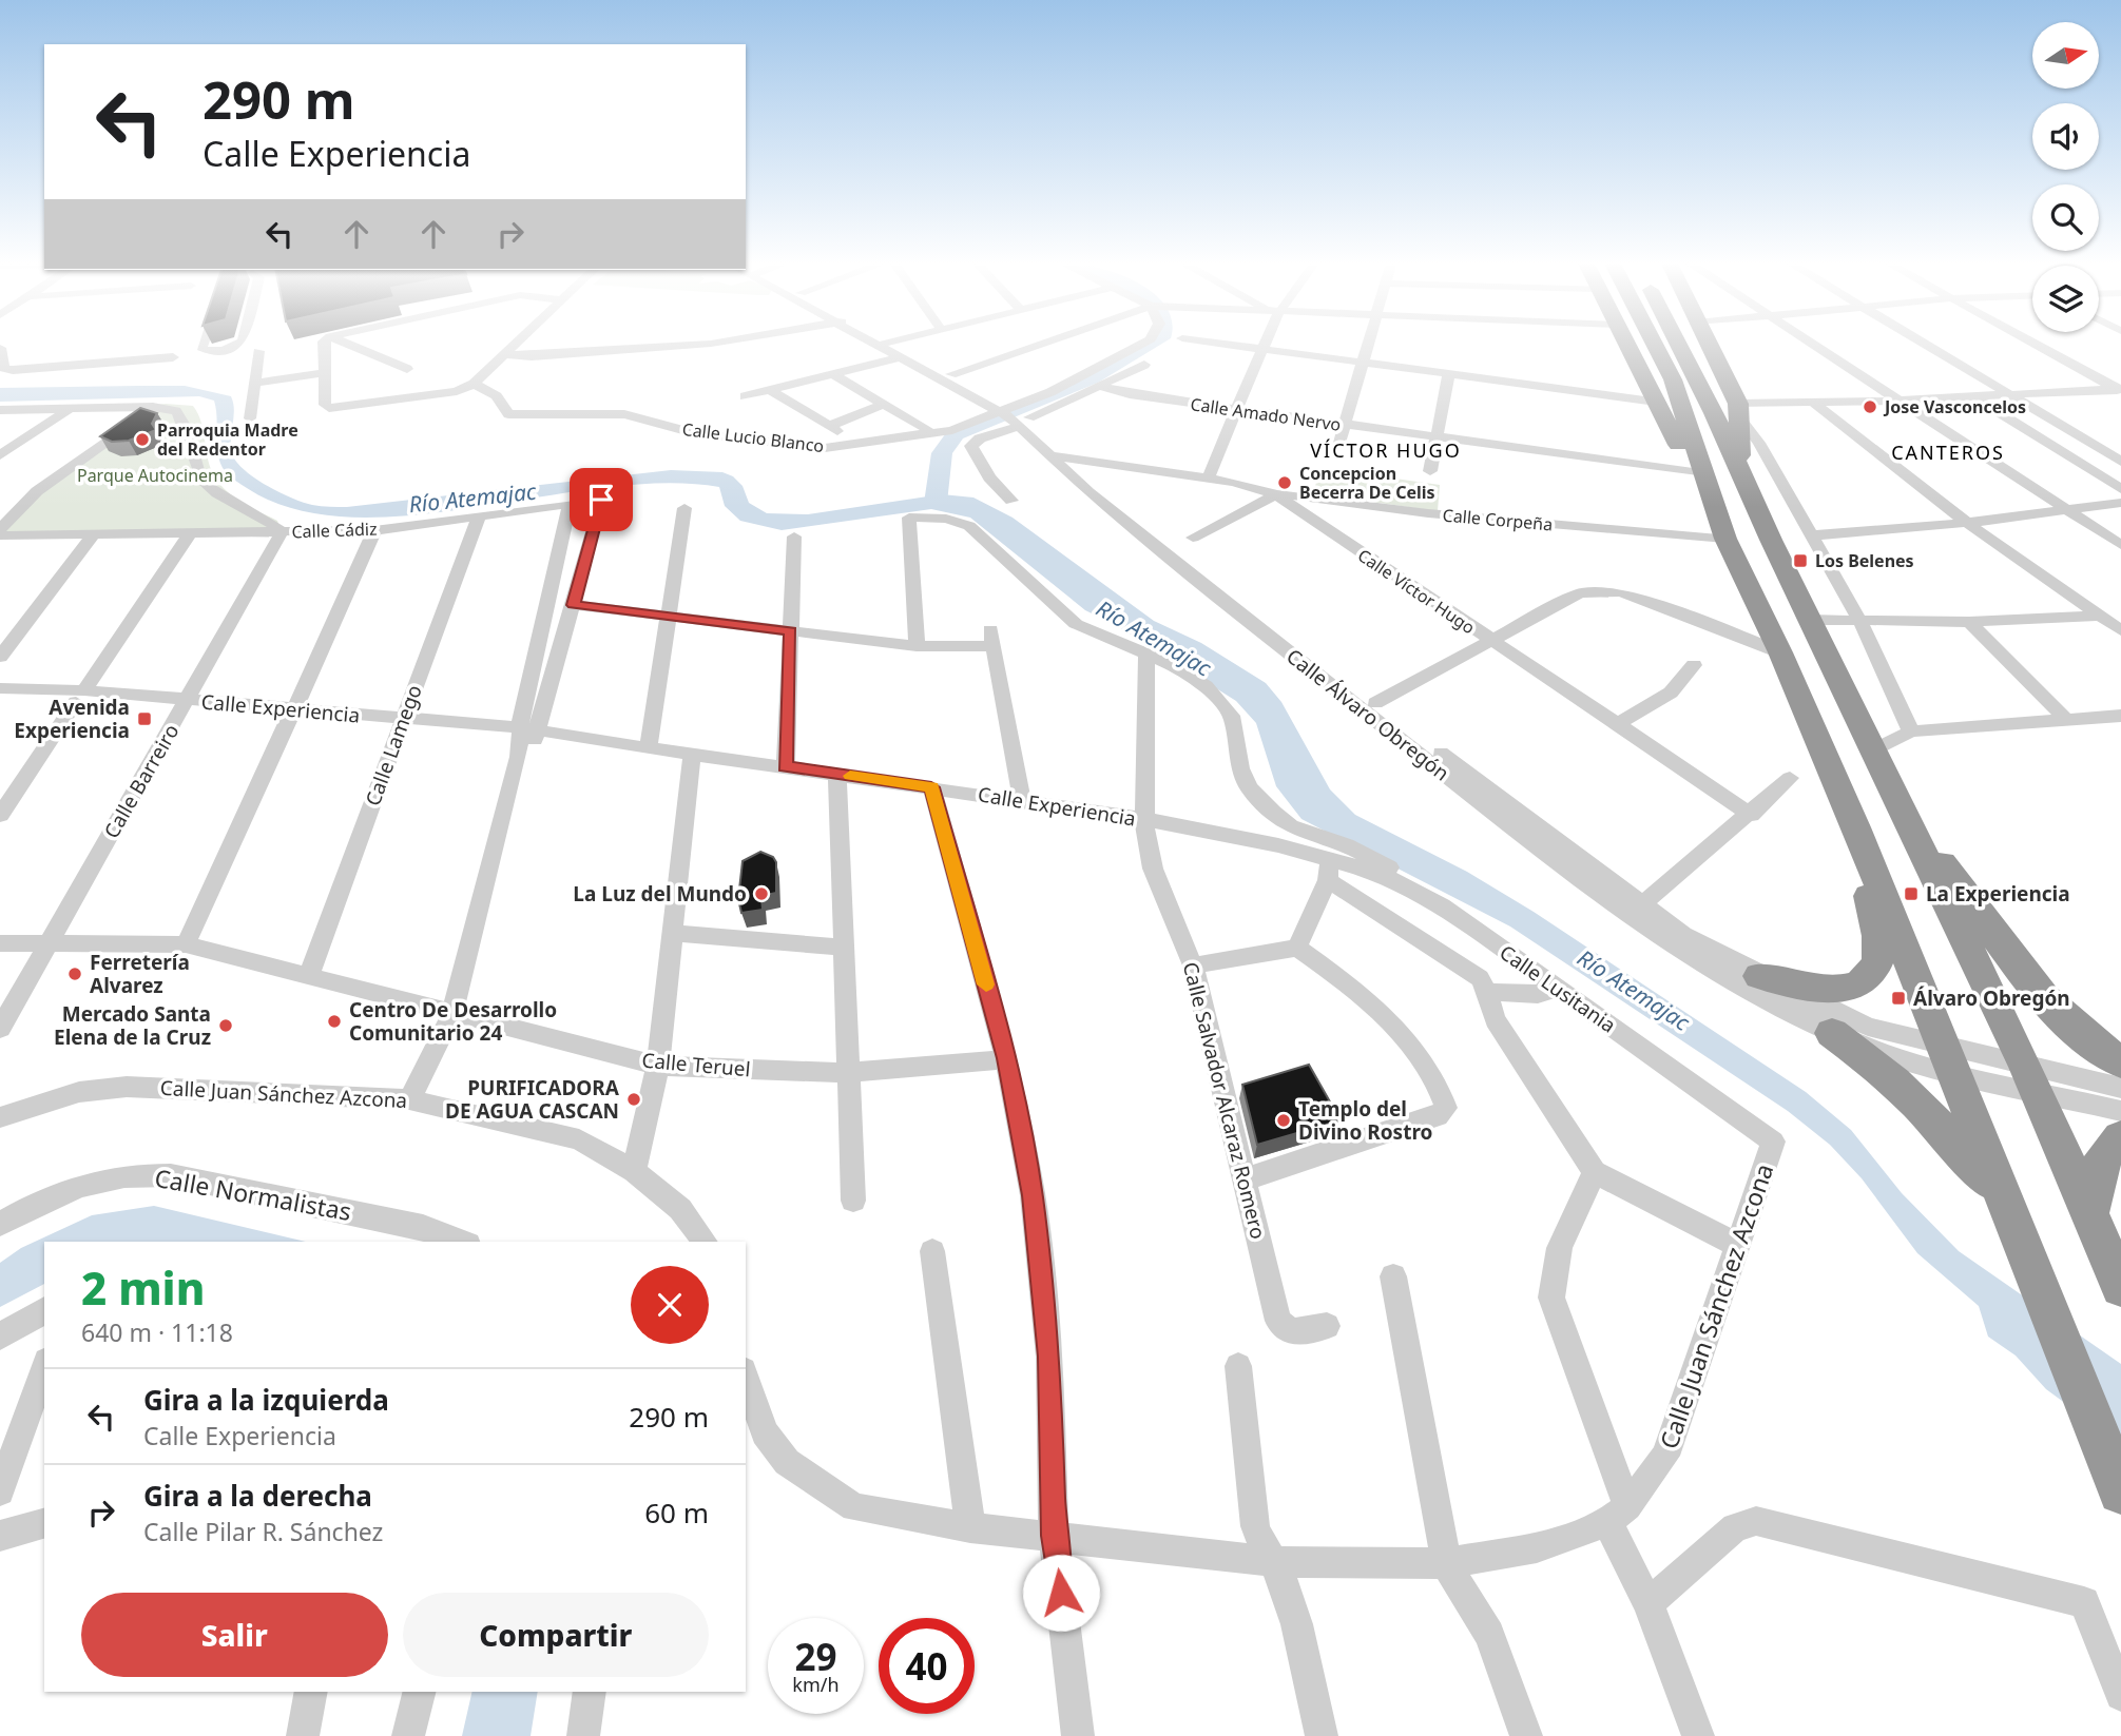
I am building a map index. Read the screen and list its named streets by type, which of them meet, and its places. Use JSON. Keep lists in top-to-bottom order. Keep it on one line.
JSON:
{"streets":{"street":["Calle Amado Nervo","Calle Lucio Blanco","Calle Corpeña","Calle Cádiz","Calle Víctor Hugo","Calle Experiencia","Calle Álvaro Obregón","Calle Lamego","Calle Barreiro","Calle Lusitania","Calle Teruel","Calle Juan Sánchez Azcona","Calle Salvador Alcaraz Romero","Calle Normalistas"]},"crossings":[["Calle Lucio Blanco","Calle Álvaro Obregón"],["Calle Corpeña","Calle Víctor Hugo"],["Calle Cádiz","Calle Experiencia"],["Calle Cádiz","Calle Lamego"],["Calle Cádiz","Calle Barreiro"],["Calle Víctor Hugo","Calle Álvaro Obregón"],["Calle Experiencia","Calle Lamego"],["Calle Experiencia","Calle Barreiro"],["Calle Experiencia","Calle Lusitania"],["Calle Experiencia","Calle Salvador Alcaraz Romero"],["Calle Lamego","Calle Teruel"],["Calle Barreiro","Calle Teruel"],["Calle Lusitania","Calle Juan Sánchez Azcona"]],"districts":["VÍCTOR HUGO","CANTEROS"],"water":["Río Atemajac"],"parks":["Parque Autocinema"],"places":{"other":["Jose Vasconcelos","Parroquia Madre del Redentor","Concepcion Becerra De Celis","La Luz del Mundo","Ferretería Alvarez","Centro De Desarrollo Comunitario 24","Mercado Santa Elena de la Cruz","PURIFICADORA DE AGUA CASCAN","Templo del Divino Rostro"],"transit":["Los Belenes","Avenida Experiencia","La Experiencia","Álvaro Obregón"]},"north":"right","page":{"turn":["290 m","Calle Experiencia"],"heading":["2 min","640 m · 11:18"],"list":[{"name":"Gira a la izquierda","note":"Calle Experiencia","value":"290 m"},{"name":"Gira a la derecha","note":"Calle Pilar R. Sánchez","value":"60 m"}],"buttons":["Salir","Compartir"],"speed":"29 km/h","limit":"40"}}
